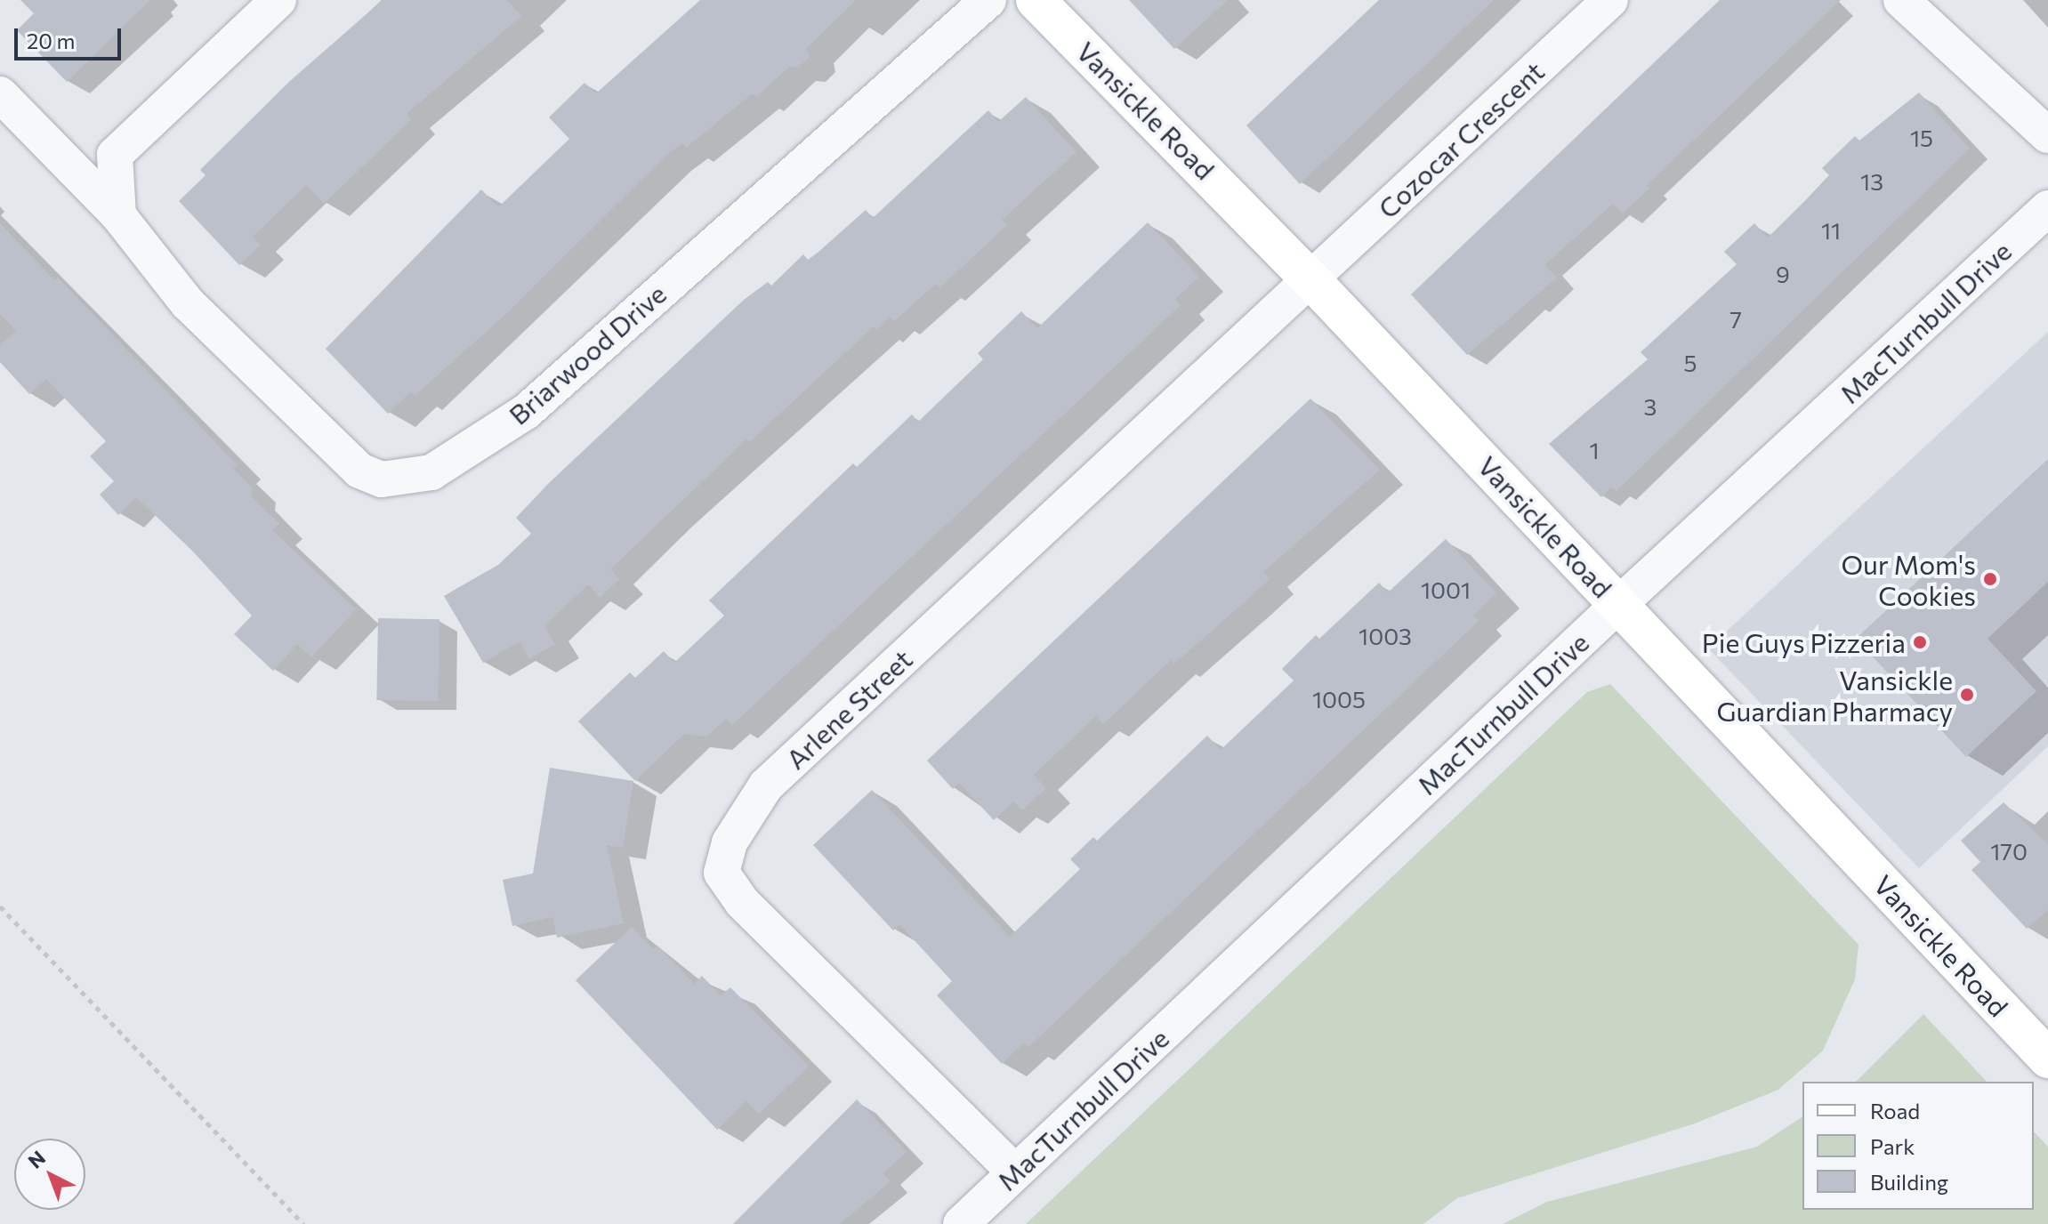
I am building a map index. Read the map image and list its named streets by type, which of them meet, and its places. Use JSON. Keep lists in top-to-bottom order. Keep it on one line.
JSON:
{"streets":{"street":["Vansickle Road","Cozocar Crescent","MacTurnbull Drive","Briarwood Drive","Arlene Street"]},"crossings":[["Vansickle Road","Cozocar Crescent"],["Vansickle Road","MacTurnbull Drive"],["Vansickle Road","Arlene Street"],["Cozocar Crescent","Arlene Street"],["MacTurnbull Drive","Arlene Street"]],"places":["Our Mom's Cookies","Pie Guys Pizzeria","Vansickle Guardian Pharmacy"],"house_numbers":["15","13","11","9","7","5","3","1","1001","1003","1005","170"],"legend":["Road","Park","Building"],"scale_bar":"20 m","north":"top left"}
